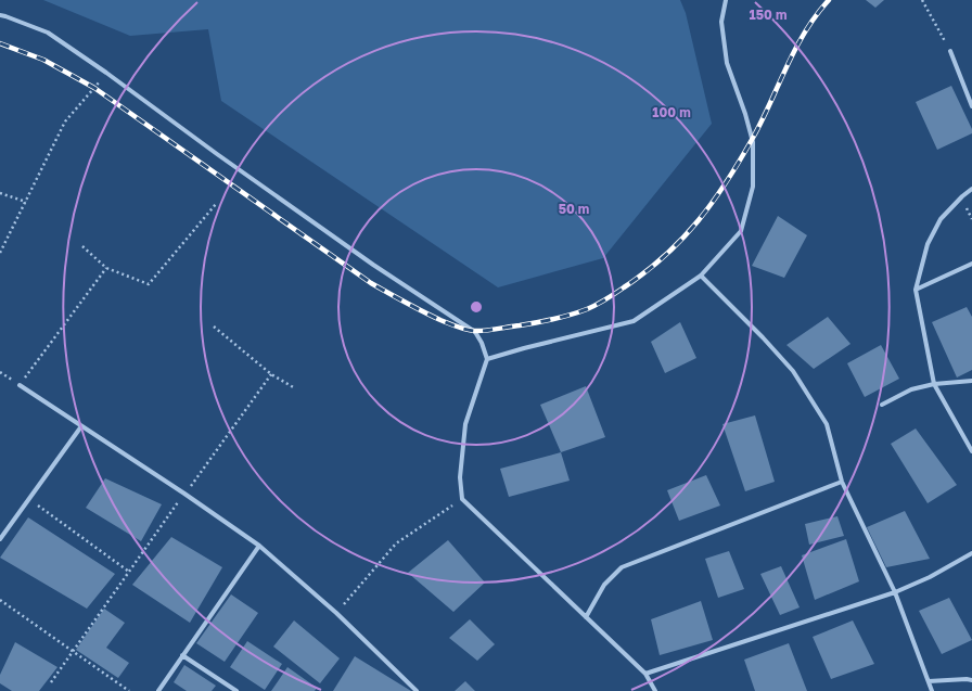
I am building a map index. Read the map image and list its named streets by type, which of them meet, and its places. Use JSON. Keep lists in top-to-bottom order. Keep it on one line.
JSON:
{"rings":["150 m","100 m","50 m"]}
